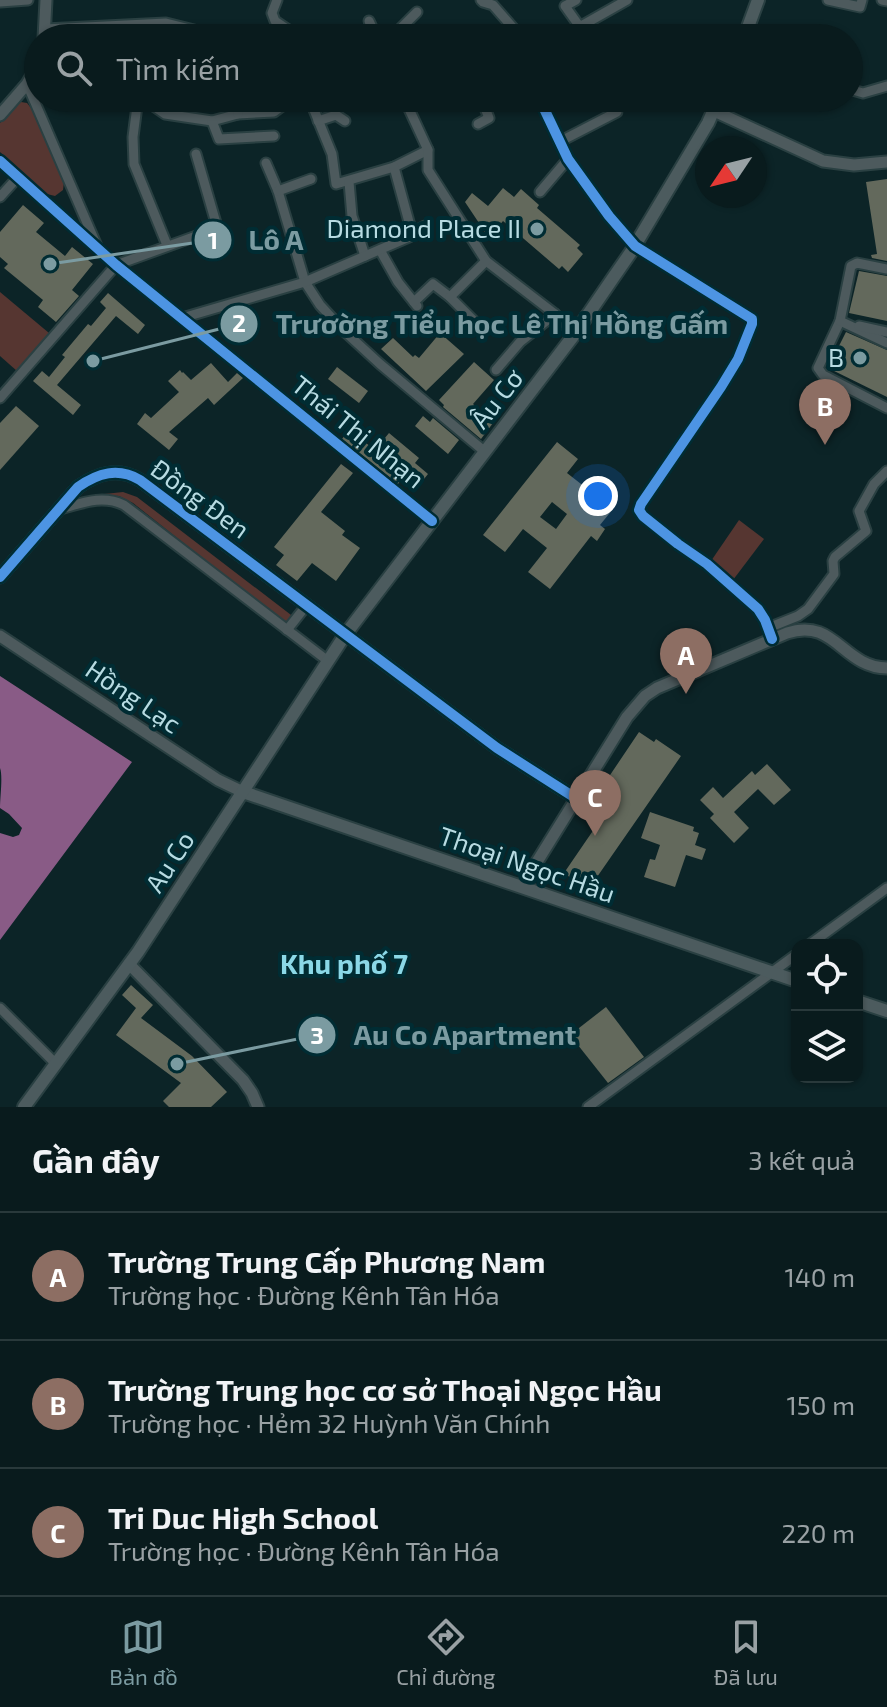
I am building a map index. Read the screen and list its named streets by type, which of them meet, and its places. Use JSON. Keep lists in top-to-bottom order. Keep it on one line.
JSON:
{"streets":{"main road":["Âu Cơ","Au Co","Thoại Ngọc Hầu"],"street":["Thái Thị Nhạn","Đồng Đen","Hồng Lạc"]},"crossings":[["Âu Cơ","Thái Thị Nhạn"],["Âu Cơ","Đồng Đen"],["Âu Cơ","Au Co"],["Đồng Đen","Au Co"],["Hồng Lạc","Au Co"],["Hồng Lạc","Thoại Ngọc Hầu"],["Au Co","Thoại Ngọc Hầu"]],"districts":["Khu phố 7"],"places":["Diamond Place II","Lô A","B","Trươờng Tiểu học Lê Thị Hồng Gấm","Au Co Apartment"],"north":"bottom left","page":{"search":"Tìm kiếm","pins":["B","A","C"],"heading":["Gần đây","3 kết quả"],"list":[{"mark":"A","name":"Trường Trung Cấp Phương Nam","note":"Trường học · Đường Kênh Tân Hóa","value":"140 m"},{"mark":"B","name":"Trường Trung học cơ sở Thoại Ngọc Hầu","note":"Trường học · Hẻm 32 Huỳnh Văn Chính","value":"150 m"},{"mark":"C","name":"Tri Duc High School","note":"Trường học · Đường Kênh Tân Hóa","value":"220 m"}],"nav":["Bản đồ","Chỉ đường","Đã lưu"]}}
